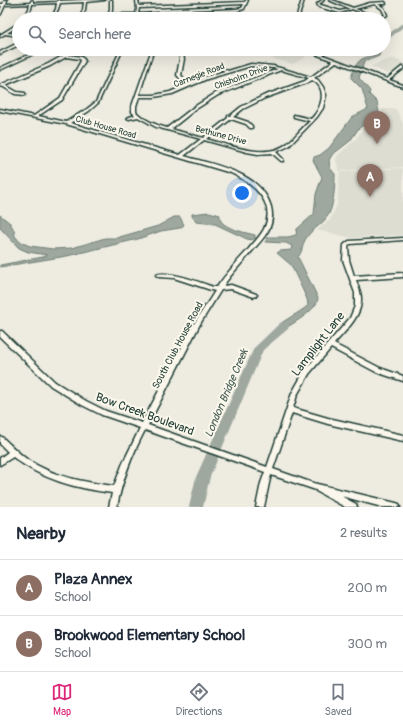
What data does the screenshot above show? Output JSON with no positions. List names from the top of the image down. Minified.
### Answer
{"streets":{"street":["Carnegie Road","Chisholm Drive","Club House Road","Bethune Drive","Lamplight Lane","South Club House Road","Bow Creek Boulevard"]},"crossings":[["Carnegie Road","Chisholm Drive"],["Chisholm Drive","Bethune Drive"],["Club House Road","South Club House Road"],["Lamplight Lane","Bow Creek Boulevard"],["South Club House Road","Bow Creek Boulevard"]],"water":["London Bridge Creek"],"page":{"search":"Search here","pins":["B","A"],"heading":["Nearby","2 results"],"list":[{"mark":"A","name":"Plaza Annex","note":"School","value":"200 m"},{"mark":"B","name":"Brookwood Elementary School","note":"School","value":"300 m"}],"nav":["Map","Directions","Saved"]}}
